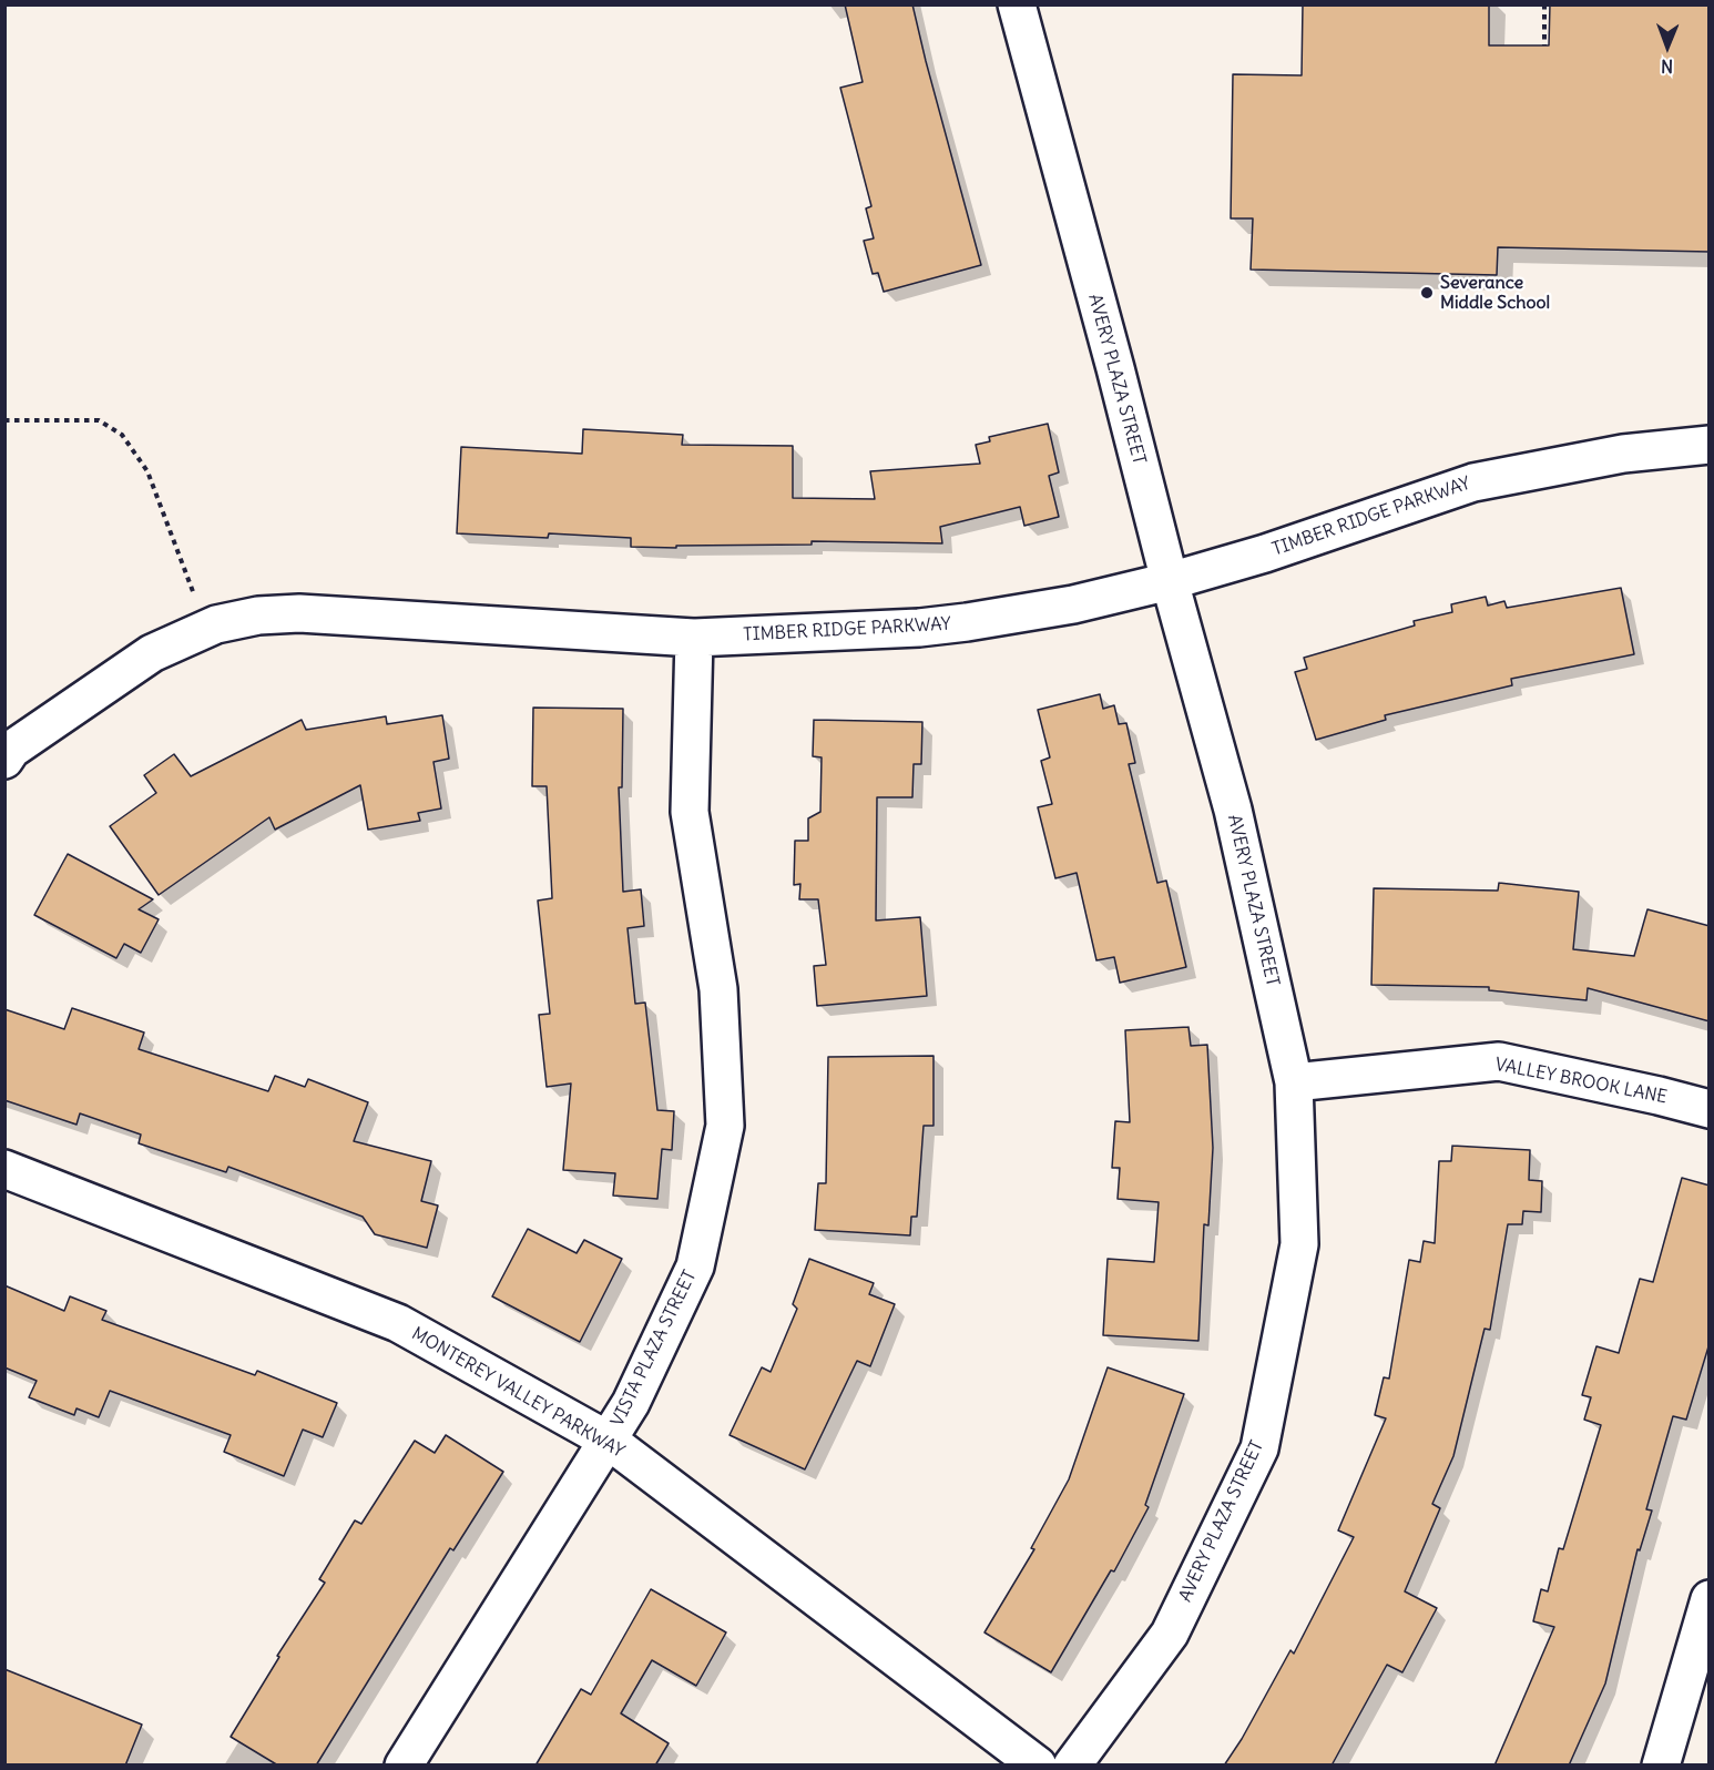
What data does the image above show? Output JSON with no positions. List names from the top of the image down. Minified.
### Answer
{"streets":{"street":["AVERY PLAZA STREET","TIMBER RIDGE PARKWAY","VALLEY BROOK LANE","VISTA PLAZA STREET","MONTEREY VALLEY PARKWAY"]},"crossings":[["AVERY PLAZA STREET","TIMBER RIDGE PARKWAY"],["AVERY PLAZA STREET","VALLEY BROOK LANE"],["TIMBER RIDGE PARKWAY","VISTA PLAZA STREET"],["VISTA PLAZA STREET","MONTEREY VALLEY PARKWAY"]],"places":["Severance Middle School"],"north":"bottom"}
